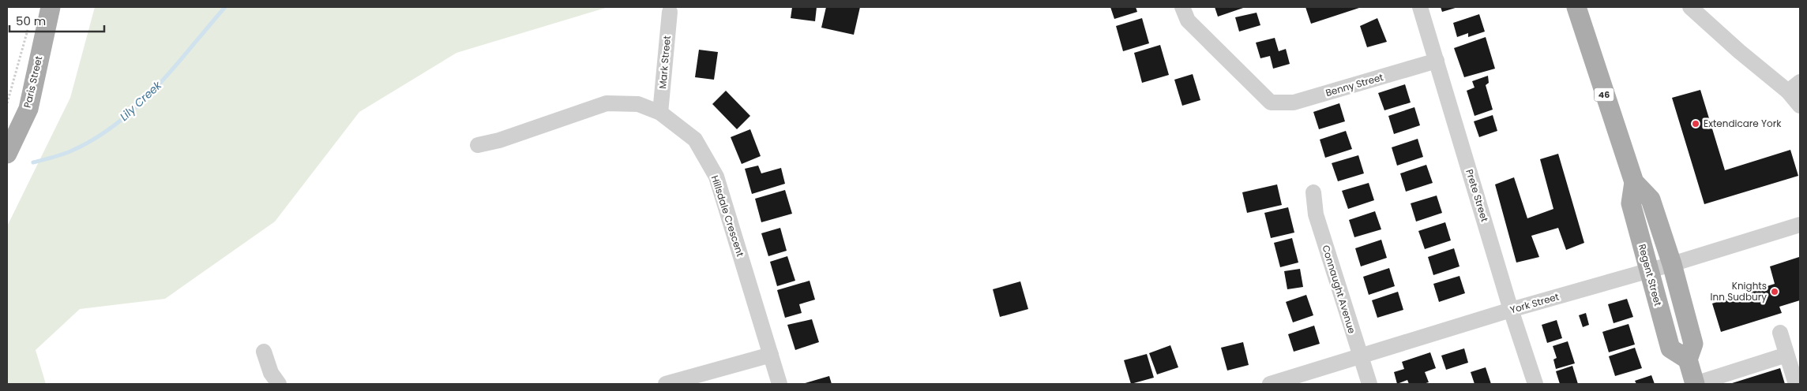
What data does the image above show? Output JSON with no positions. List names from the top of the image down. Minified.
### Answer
{"streets":{"main road":["Paris Street","46","Regent Street"],"street":["Mark Street","Benny Street","Prete Street","Hillsdale Crescent","Connaught Avenue","York Street"]},"crossings":[["Mark Street","Hillsdale Crescent"],["Benny Street","Prete Street"],["Prete Street","York Street"],["Regent Street","York Street"],["Connaught Avenue","York Street"]],"water":["Lily Creek"],"places":["Extendicare York","Knights Inn Sudbury"],"scale_bar":"50 m"}
